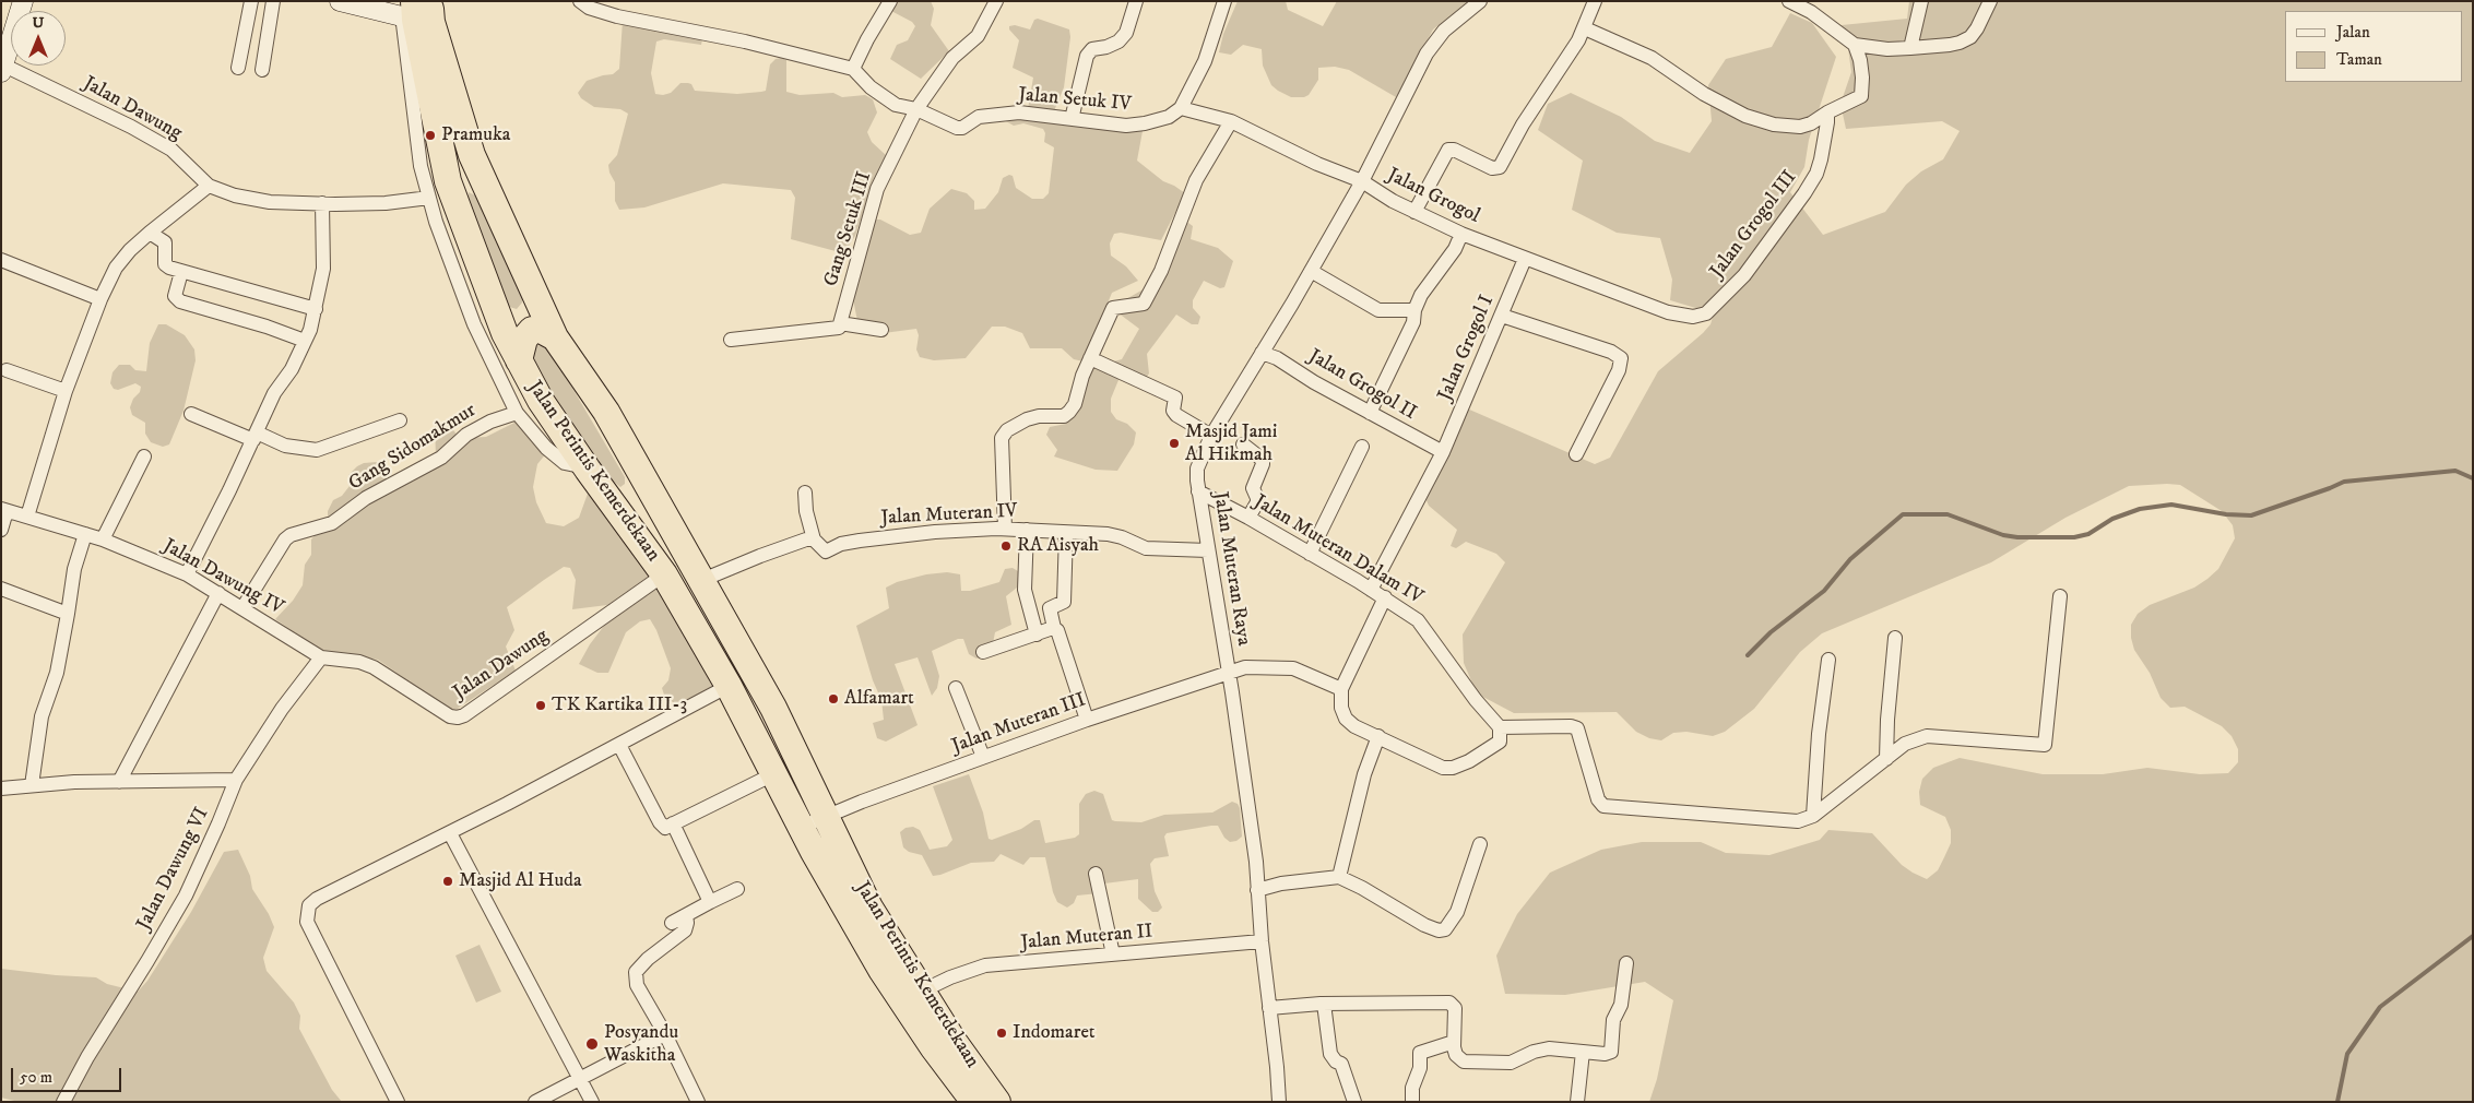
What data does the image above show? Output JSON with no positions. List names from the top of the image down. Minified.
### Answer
{"streets":{"highway":["Jalan Perintis Kemerdekaan"],"street":["Jalan Setuk IV","Jalan Dawung","Jalan Grogol","Jalan Grogol III","Gang Setuk III","Jalan Grogol I","Jalan Grogol II","Gang Sidomakmur","Jalan Muteran IV","Jalan Muteran Dalam IV","Jalan Muteran Raya","Jalan Dawung IV","Jalan Muteran III","Jalan Dawung VI","Jalan Muteran II"]},"crossings":[["Jalan Setuk IV","Gang Setuk III"],["Jalan Dawung","Jalan Perintis Kemerdekaan"],["Jalan Dawung","Jalan Dawung IV"],["Jalan Dawung","Jalan Dawung VI"],["Jalan Grogol","Jalan Grogol III"],["Jalan Grogol","Jalan Grogol I"],["Jalan Grogol","Jalan Muteran Raya"],["Jalan Grogol I","Jalan Grogol II"],["Jalan Grogol I","Jalan Muteran Dalam IV"],["Jalan Grogol II","Jalan Muteran Raya"],["Gang Sidomakmur","Jalan Dawung IV"],["Jalan Perintis Kemerdekaan","Jalan Muteran III"],["Jalan Perintis Kemerdekaan","Jalan Muteran II"],["Jalan Muteran IV","Jalan Muteran Raya"],["Jalan Muteran Dalam IV","Jalan Muteran Raya"],["Jalan Muteran Raya","Jalan Muteran III"],["Jalan Muteran Raya","Jalan Muteran II"],["Jalan Dawung IV","Jalan Dawung VI"]],"places":["Pramuka","Masjid Jami Al Hikmah","RA Aisyah","Alfamart","TK Kartika III-3","Masjid Al Huda","Indomaret","Posyandu Waskitha"],"legend":["Jalan","Taman"],"scale_bar":"50 m","north":"top"}
